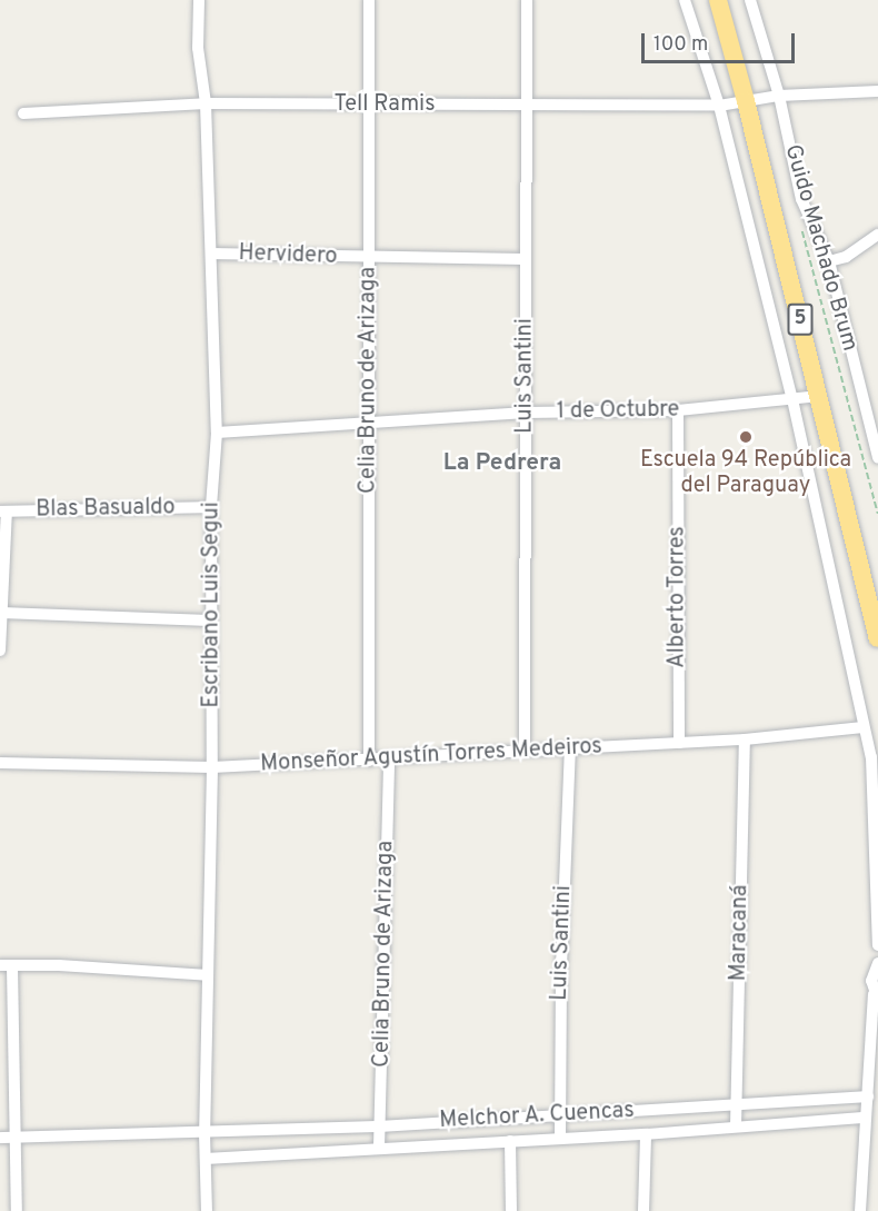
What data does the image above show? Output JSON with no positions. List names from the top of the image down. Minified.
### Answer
{"streets":{"highway":["5"],"street":["Tell Ramis","Guido Machado Brum","Hervidero","Luis Santini","Celia Bruno de Arizaga","1 de Octubre","Blas Basualdo","Alberto Torres","Escribano Luis Segui","Monseñor Agustín Torres Medeiros","Maracaná","Melchor A. Cuencas"]},"crossings":[["Tell Ramis","Guido Machado Brum"],["Tell Ramis","5"],["Tell Ramis","Luis Santini"],["Tell Ramis","Celia Bruno de Arizaga"],["Tell Ramis","Escribano Luis Segui"],["Hervidero","Luis Santini"],["Hervidero","Celia Bruno de Arizaga"],["Hervidero","Escribano Luis Segui"],["5","1 de Octubre"],["Luis Santini","1 de Octubre"],["Luis Santini","Monseñor Agustín Torres Medeiros"],["Luis Santini","Melchor A. Cuencas"],["Celia Bruno de Arizaga","1 de Octubre"],["Celia Bruno de Arizaga","Monseñor Agustín Torres Medeiros"],["Celia Bruno de Arizaga","Melchor A. Cuencas"],["1 de Octubre","Alberto Torres"],["1 de Octubre","Escribano Luis Segui"],["Blas Basualdo","Escribano Luis Segui"],["Alberto Torres","Monseñor Agustín Torres Medeiros"],["Escribano Luis Segui","Monseñor Agustín Torres Medeiros"],["Escribano Luis Segui","Melchor A. Cuencas"],["Monseñor Agustín Torres Medeiros","Maracaná"],["Maracaná","Melchor A. Cuencas"]],"districts":["La Pedrera"],"places":["Escuela 94 República del Paraguay"],"scale_bar":"100 m"}
